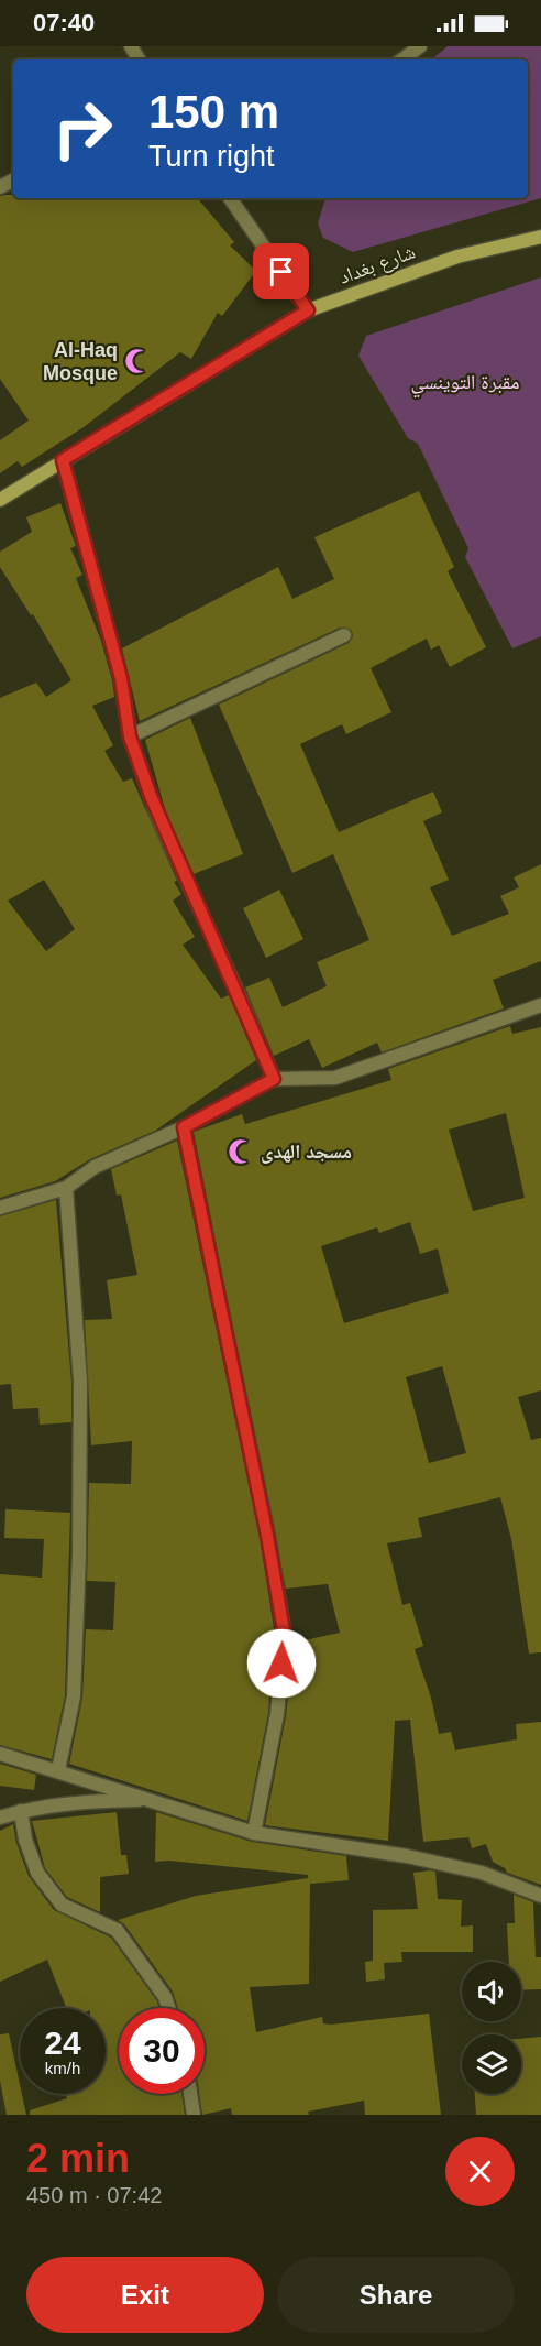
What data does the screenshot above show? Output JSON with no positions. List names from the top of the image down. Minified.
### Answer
{"streets":{"main road":["شارع بغداد"]},"parks":["مقبرة التوينسي"],"places":{"mosque":["Al-Haq Mosque","مسجد الهدى"]},"page":{"status":"07:40","turn":["150 m","Turn right"],"speed":"24 km/h","limit":"30","heading":["2 min","450 m · 07:42"],"buttons":["Exit","Share"]}}
